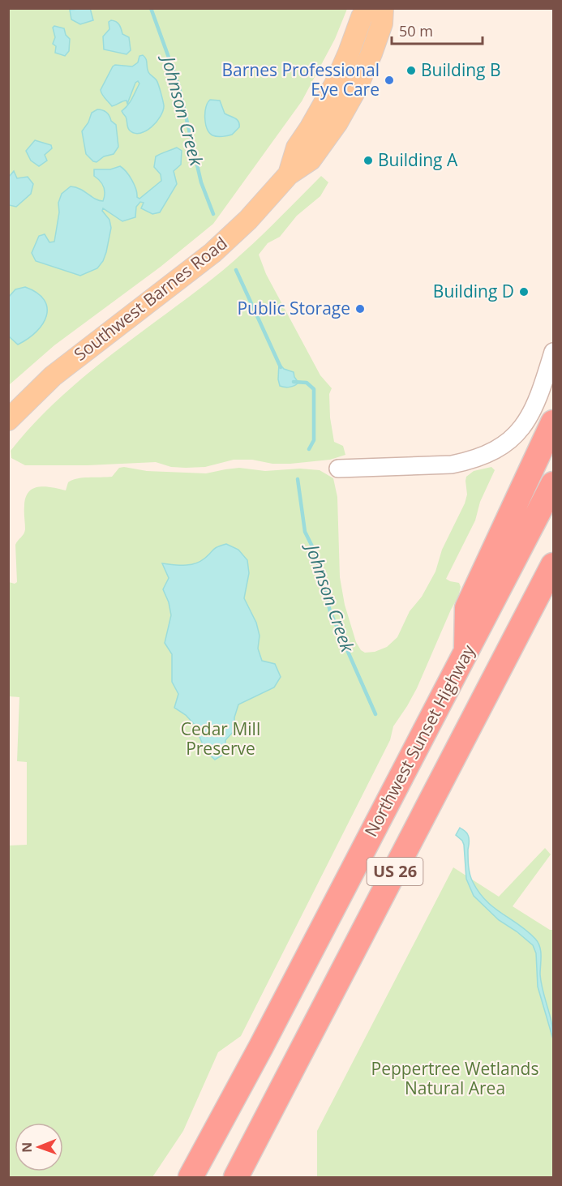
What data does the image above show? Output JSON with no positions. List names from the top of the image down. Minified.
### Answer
{"streets":{"highway":["Northwest Sunset Highway","US 26"],"main road":["Southwest Barnes Road"]},"water":["Johnson Creek"],"parks":["Cedar Mill Preserve","Peppertree Wetlands Natural Area"],"places":["Building B","Barnes Professional Eye Care","Building A","Building D","Public Storage"],"scale_bar":"50 m","north":"left"}
